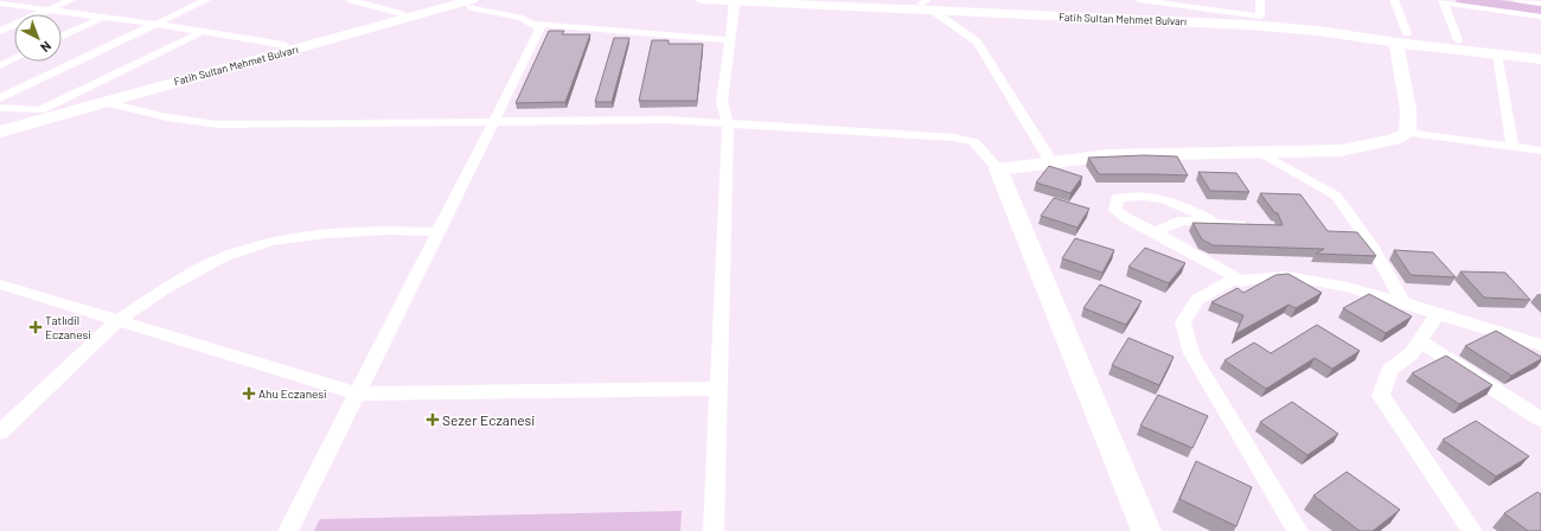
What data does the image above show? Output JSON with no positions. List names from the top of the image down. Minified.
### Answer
{"streets":{"street":["Fatih Sultan Mehmet Bulvarı"]},"places":{"health":["Tatlıdil Eczanesi","Ahu Eczanesi","Sezer Eczanesi"]},"north":"bottom right"}
